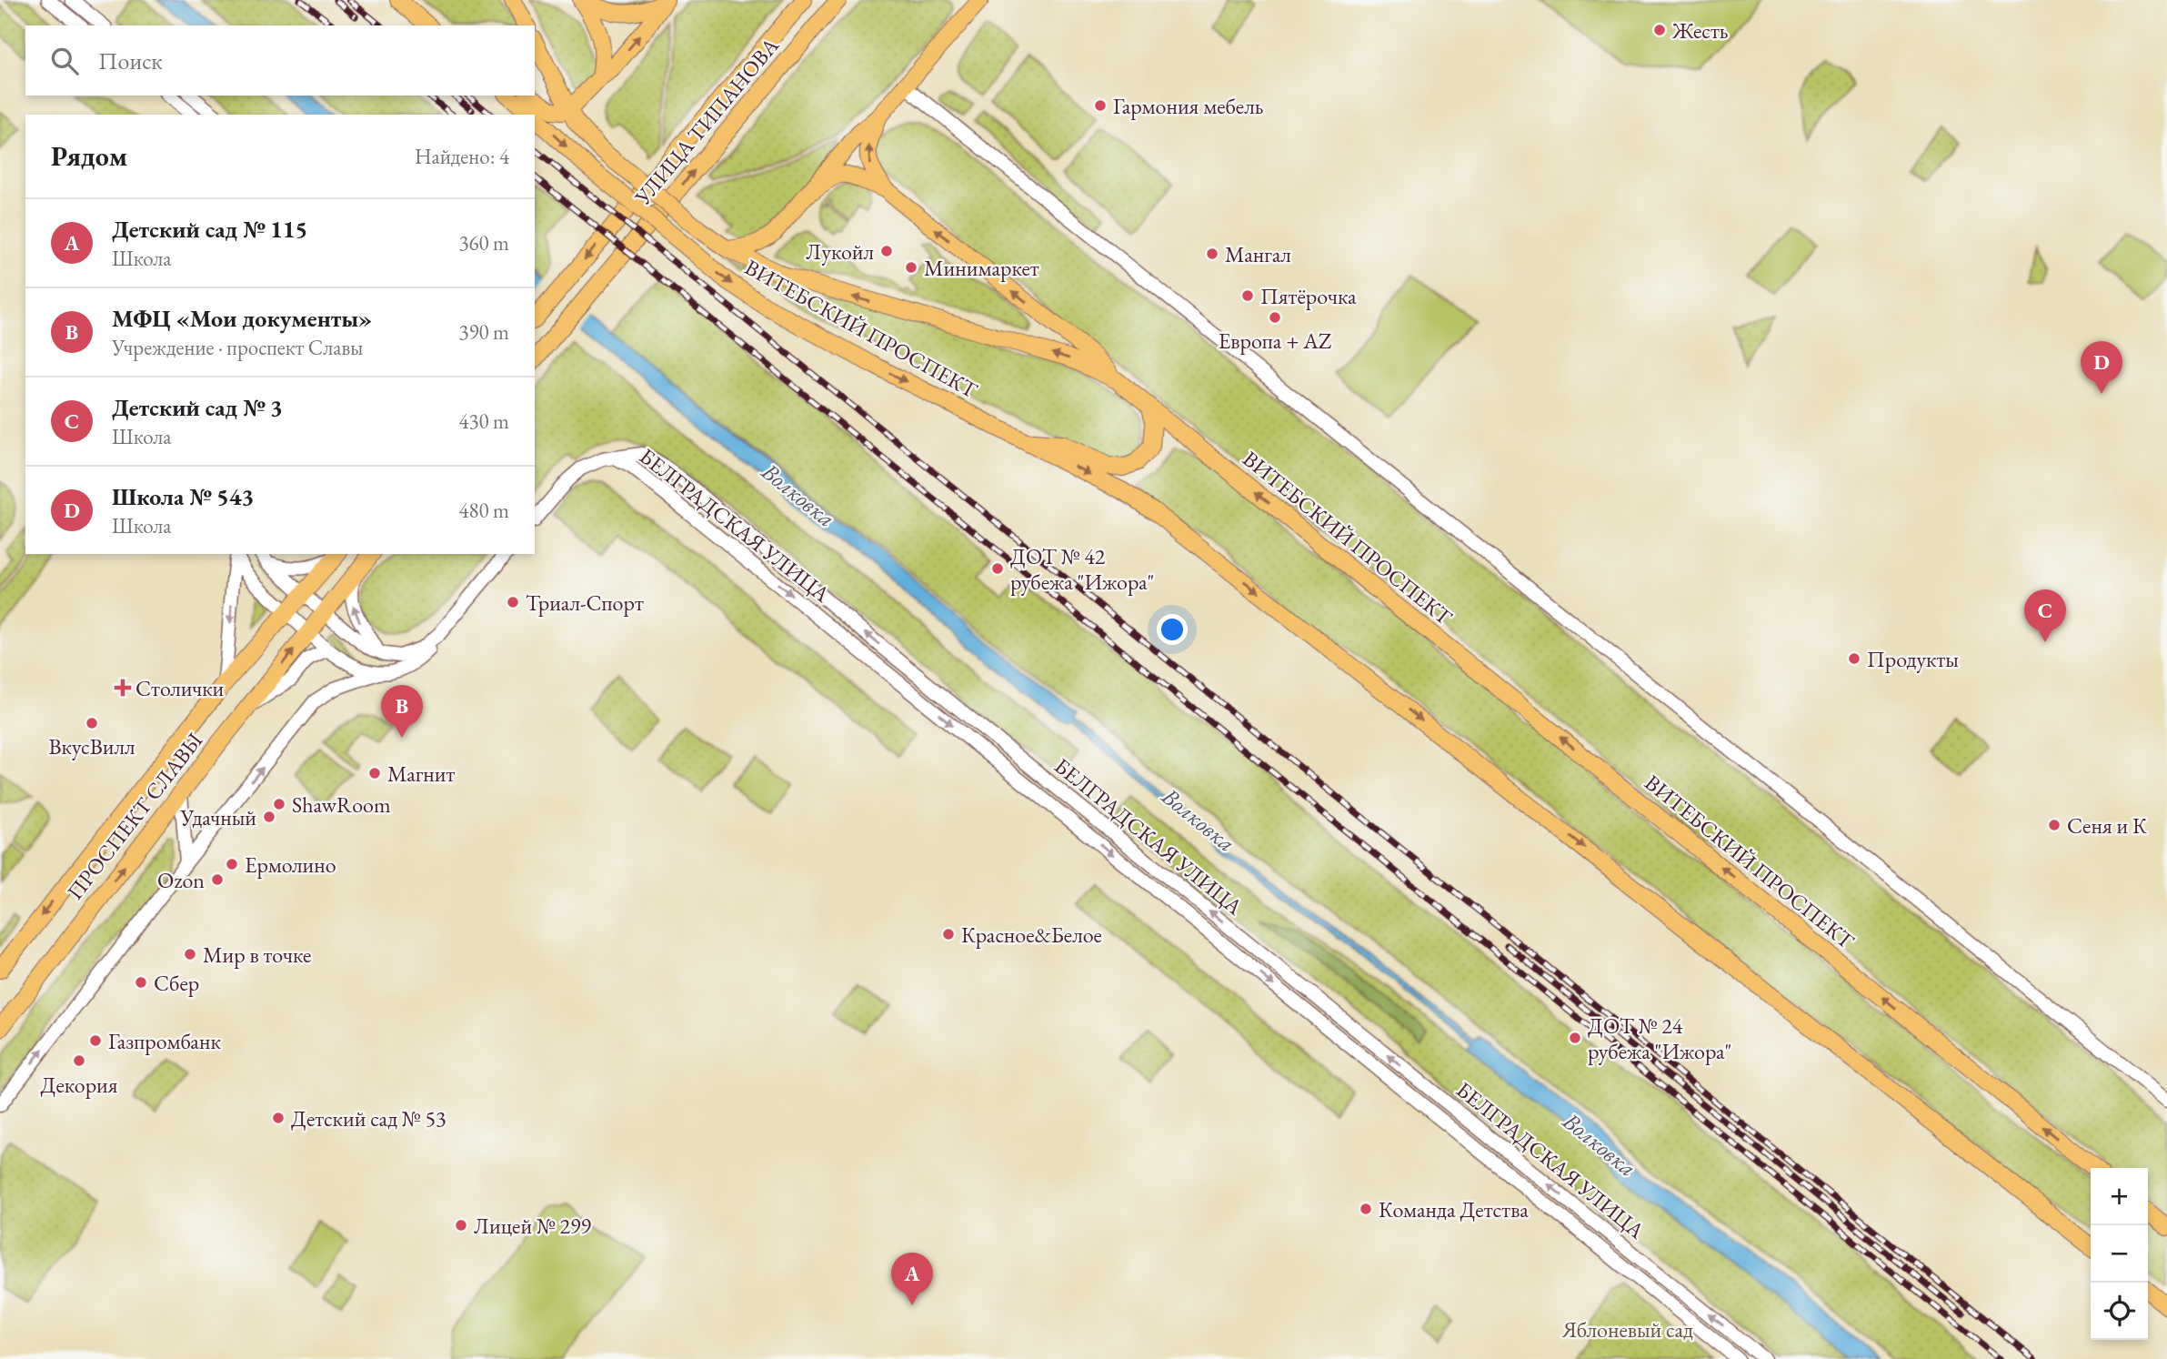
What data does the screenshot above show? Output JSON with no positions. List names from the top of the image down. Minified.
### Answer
{"streets":{"main road":["УЛИЦА ТИПАНОВА","ВИТЕБСКИЙ ПРОСПЕКТ","ПРОСПЕКТ СЛАВЫ"],"street":["БЕЛГРАДСКАЯ УЛИЦА"]},"water":["Волковка"],"parks":["Яблоневый сад"],"places":{"other":["Жесть","Гармония мебель","Лукойл","Мангал","Минимаркет","Пятёрочка","Европа + AZ","ДОТ № 42 рубежа \"Ижора\"","Триал-Спорт","Продукты","ВкусВилл","Магнит","ShawRoom","Удачный","Сеня и К","Ермолино","Ozon","Красное&Белое","Мир в точке","Сбер","ДОТ № 24 рубежа \"Ижора\"","Газпромбанк","Декория","Детский сад № 53","Команда Детства","Лицей № 299"],"health":["Столички"]},"page":{"search":"Поиск","heading":["Рядом","Найдено: 4"],"list":[{"mark":"A","name":"Детский сад № 115","note":"Школа","value":"360 m"},{"mark":"B","name":"МФЦ «Мои документы»","note":"Учреждение · проспект Славы","value":"390 m"},{"mark":"C","name":"Детский сад № 3","note":"Школа","value":"430 m"},{"mark":"D","name":"Школа № 543","note":"Школа","value":"480 m"}],"pins":["D","C","B","A"],"map_buttons":["+","−"]}}
